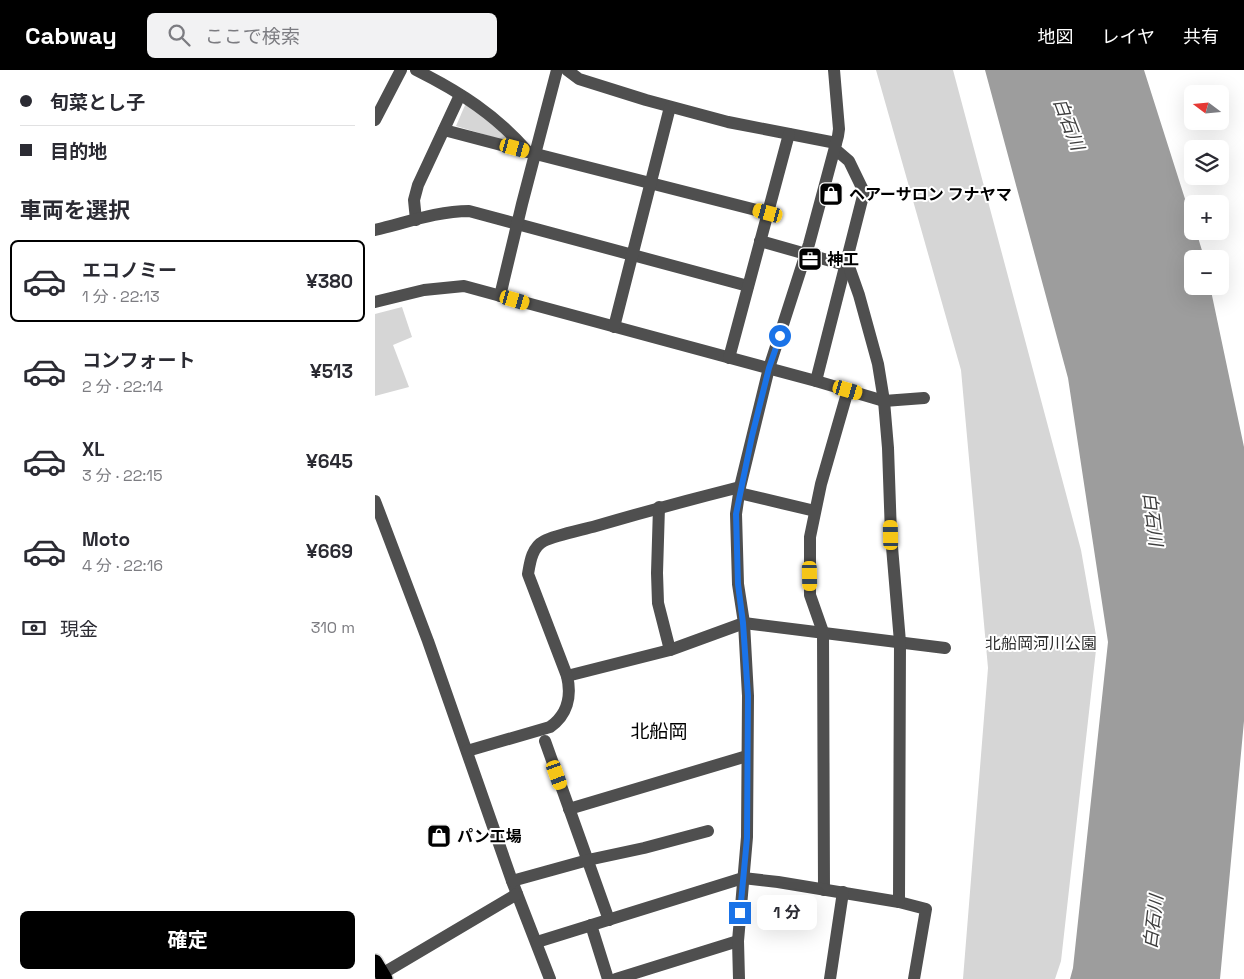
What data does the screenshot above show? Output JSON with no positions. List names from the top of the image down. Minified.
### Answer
{"districts":["北船岡"],"water":["白石川"],"parks":["北船岡河川公園"],"places":{"shop":["ヘアーサロン フナヤマ","パン工場"],"office":["神工"]},"north":"left","page":{"header":"Cabway","search":"ここで検索","nav":["地図","レイヤ","共有"],"banner":["旬菜とし子","目的地"],"map_buttons":["+","−"],"heading":"車両を選択","list":[{"name":"エコノミー","note":"1 分 · 22:13","value":"¥380"},{"name":"コンフォート","note":"2 分 · 22:14","value":"¥513"},{"name":"XL","note":"3 分 · 22:15","value":"¥645"},{"name":"Moto","note":"4 分 · 22:16","value":"¥669"}],"pay":["現金","310 m"],"bubble":"1 分","buttons":"確定"}}
